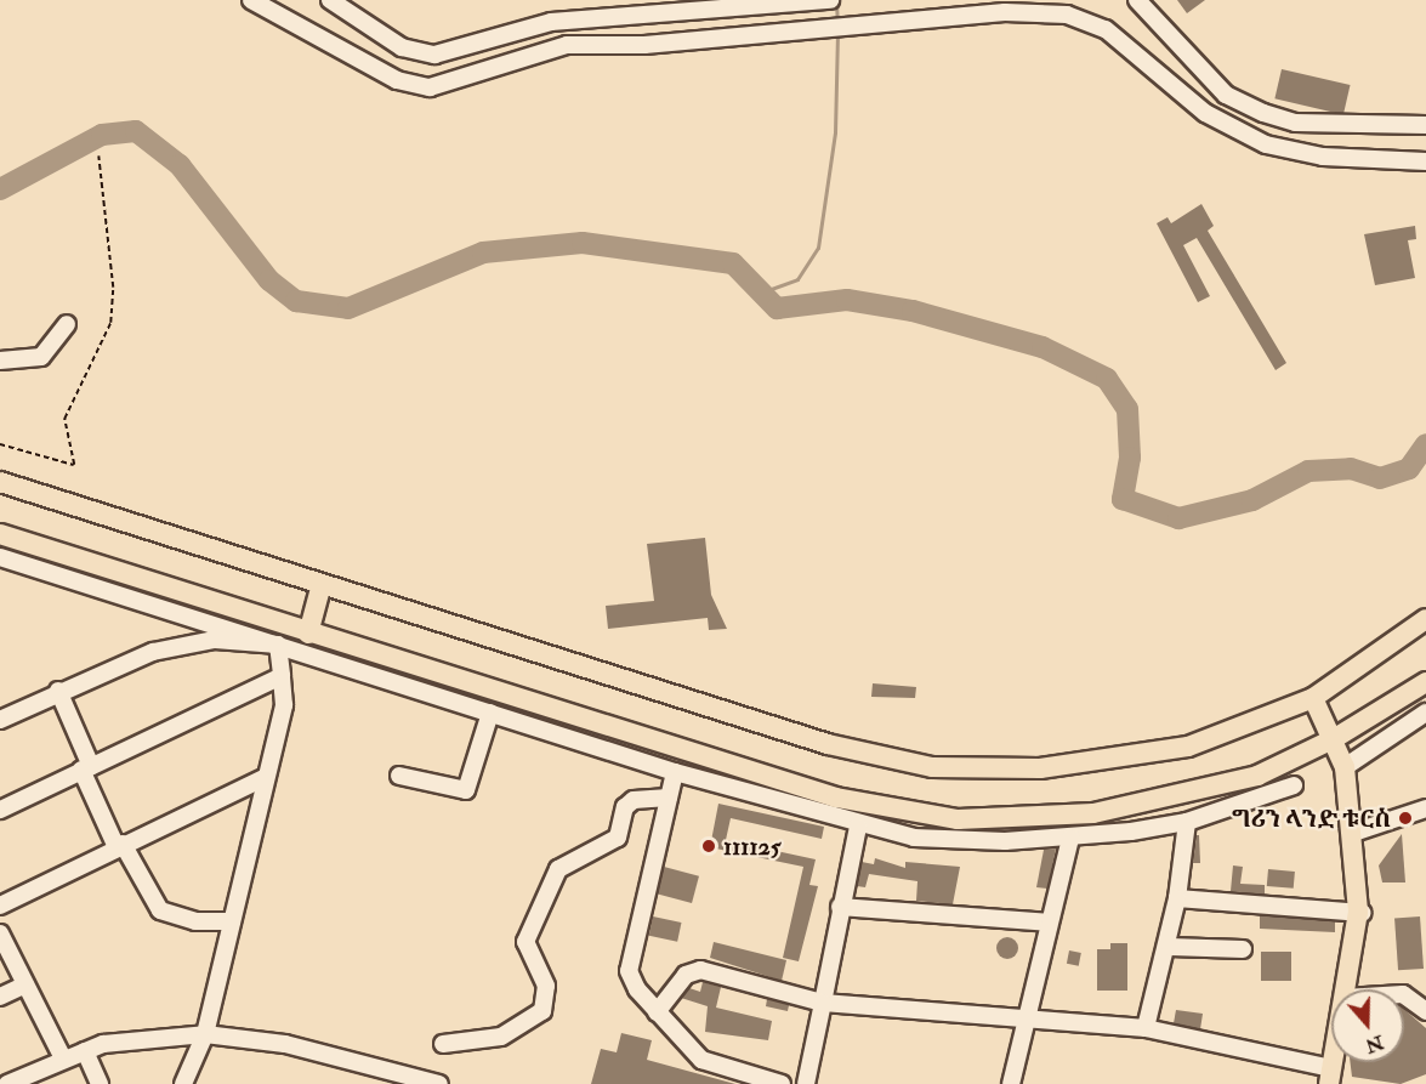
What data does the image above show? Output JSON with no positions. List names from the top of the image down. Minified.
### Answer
{"places":["ግሪን ላንድ ቱርስ","111125"],"north":"bottom"}
